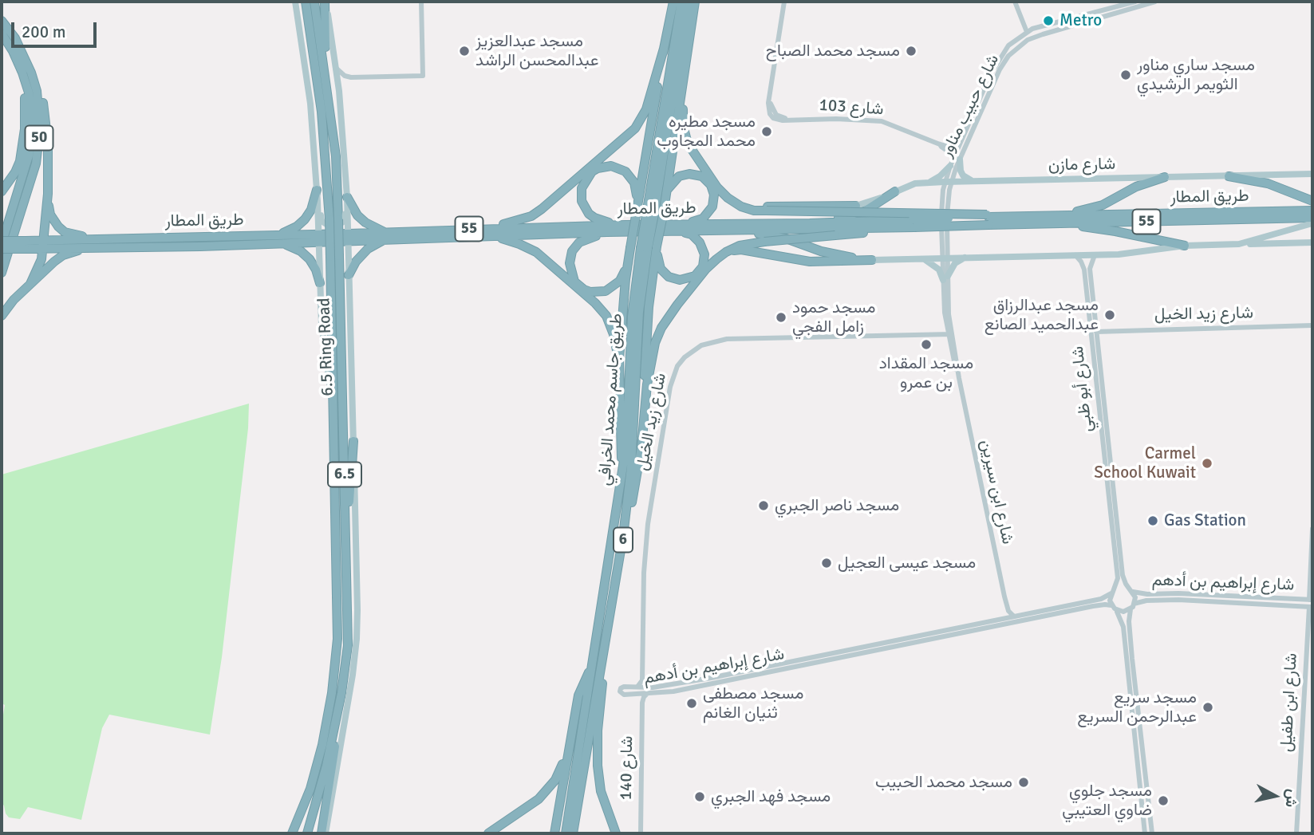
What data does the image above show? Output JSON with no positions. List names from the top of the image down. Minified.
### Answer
{"streets":{"highway":["50","طريق المطار","55","6.5 Ring Road","طريق جاسم محمد الخرافي","6.5","6"],"main road":["شارع مازن"],"street":["شارع حبيب مناور","شارع 103","شارع زيد الخيل","شارع أبو ظبي","شارع ابن سيرين","شارع إبراهيم بن أدهم","شارع ابن طفيل","شارع 140"]},"crossings":[["شارع حبيب مناور","شارع 103"],["شارع حبيب مناور","شارع مازن"],["شارع حبيب مناور","شارع ابن سيرين"],["50","طريق المطار"],["شارع زيد الخيل","شارع أبو ظبي"],["شارع زيد الخيل","شارع ابن سيرين"],["شارع أبو ظبي","شارع إبراهيم بن أدهم"],["شارع إبراهيم بن أدهم","شارع ابن طفيل"],["شارع إبراهيم بن أدهم","شارع 140"]],"places":["Metro","مسجد عبدالعزيز عبدالمحسن الراشد","مسجد محمد الصباح","مسجد ساري مناور الثويمر الرشيدي","مسجد مطيره محمد المجاوب","مسجد عبدالرزاق عبدالحميد الصانع","مسجد حمود زامل الفجي","مسجد المقداد بن عمرو","Carmel School Kuwait","مسجد ناصر الجبري","Gas Station","مسجد عيسى العجيل","مسجد مصطفى ثنيان الغانم","مسجد سريع عبدالرحمن السريع","مسجد محمد الحبيب","مسجد فهد الجبري","مسجد جلوي ضاوي العتيبي"],"scale_bar":"200 m","north":"right"}
